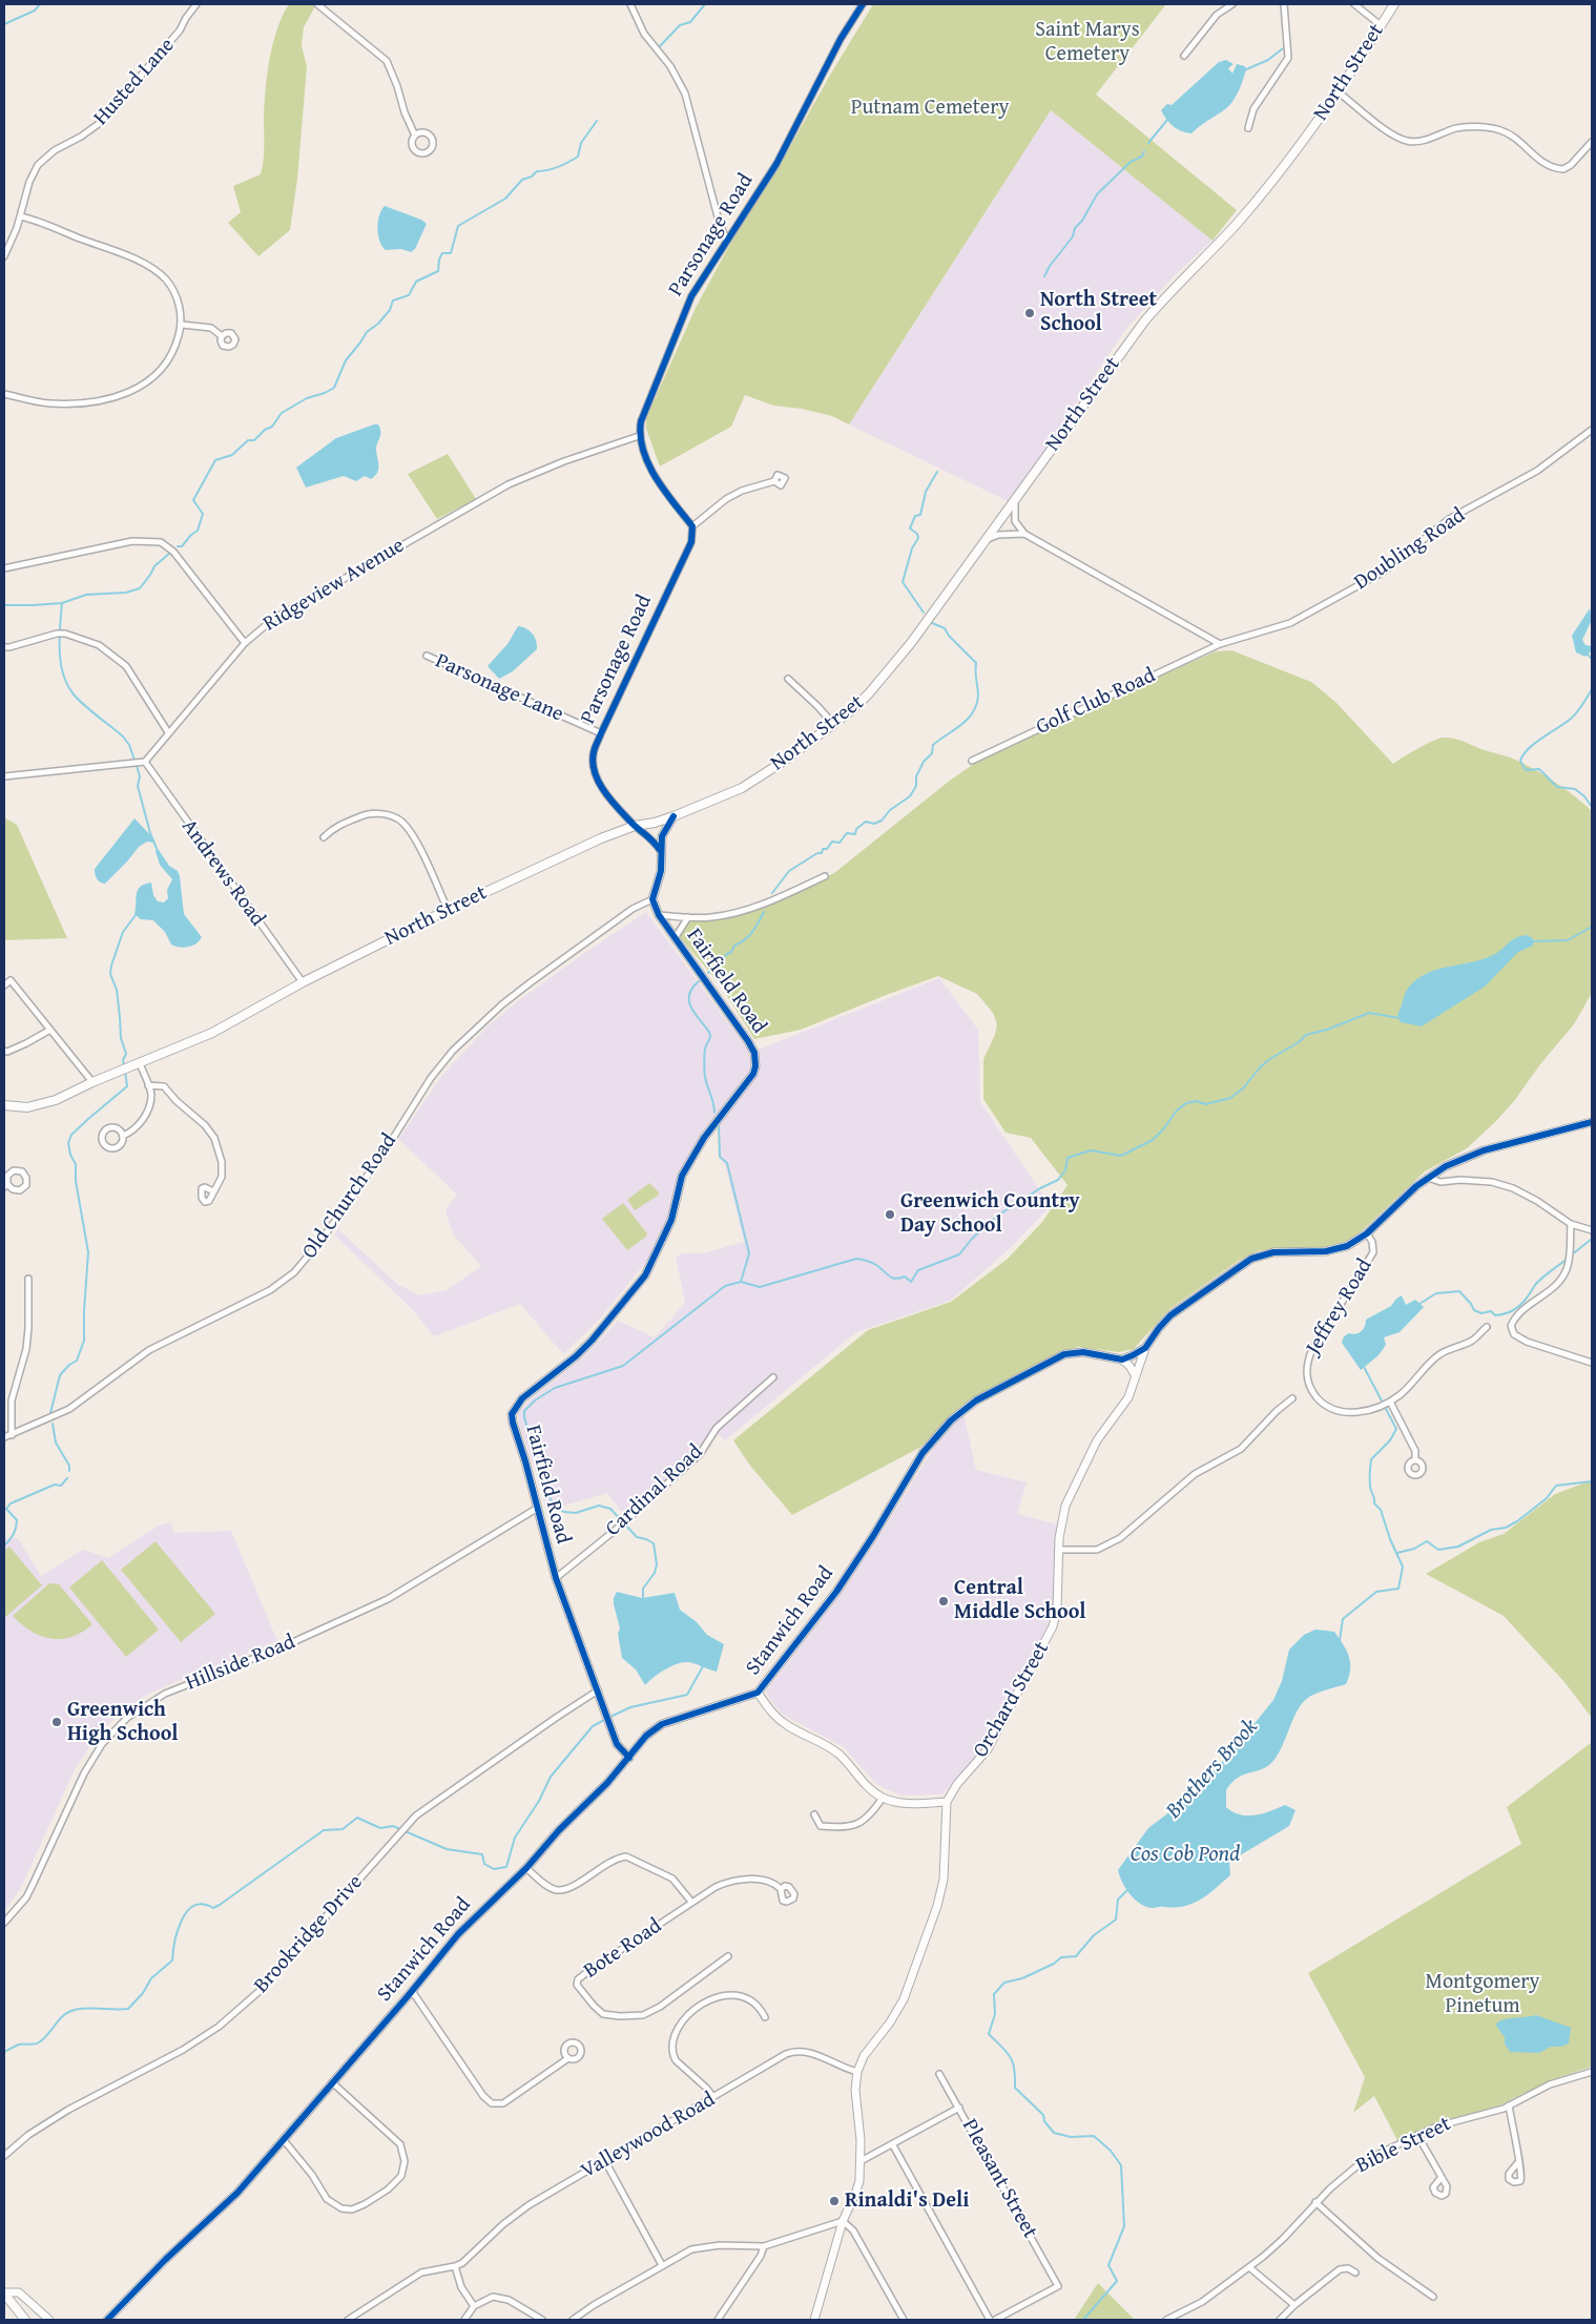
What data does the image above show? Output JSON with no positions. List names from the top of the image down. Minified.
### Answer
{"streets":{"main road":["North Street"],"street":["Husted Lane","Parsonage Road","Doubling Road","Ridgeview Avenue","Parsonage Lane","Golf Club Road","Andrews Road","Fairfield Road","Old Church Road","Jeffrey Road","Cardinal Road","Stanwich Road","Hillside Road","Orchard Street","Brookridge Drive","Bote Road","Valleywood Road","Bible Street","Pleasant Street"]},"crossings":[["North Street","Parsonage Road"],["North Street","Andrews Road"],["Parsonage Road","Ridgeview Avenue"],["Parsonage Road","Parsonage Lane"],["Doubling Road","Golf Club Road"],["Ridgeview Avenue","Andrews Road"],["Fairfield Road","Old Church Road"],["Fairfield Road","Cardinal Road"],["Fairfield Road","Stanwich Road"],["Fairfield Road","Hillside Road"],["Fairfield Road","Brookridge Drive"]],"water":["Brothers Brook","Cos Cob Pond"],"parks":["Saint Marys Cemetery","Putnam Cemetery","Montgomery Pinetum"],"places":["North Street School","Greenwich Country Day School","Central Middle School","Greenwich High School","Rinaldi's Deli"]}
